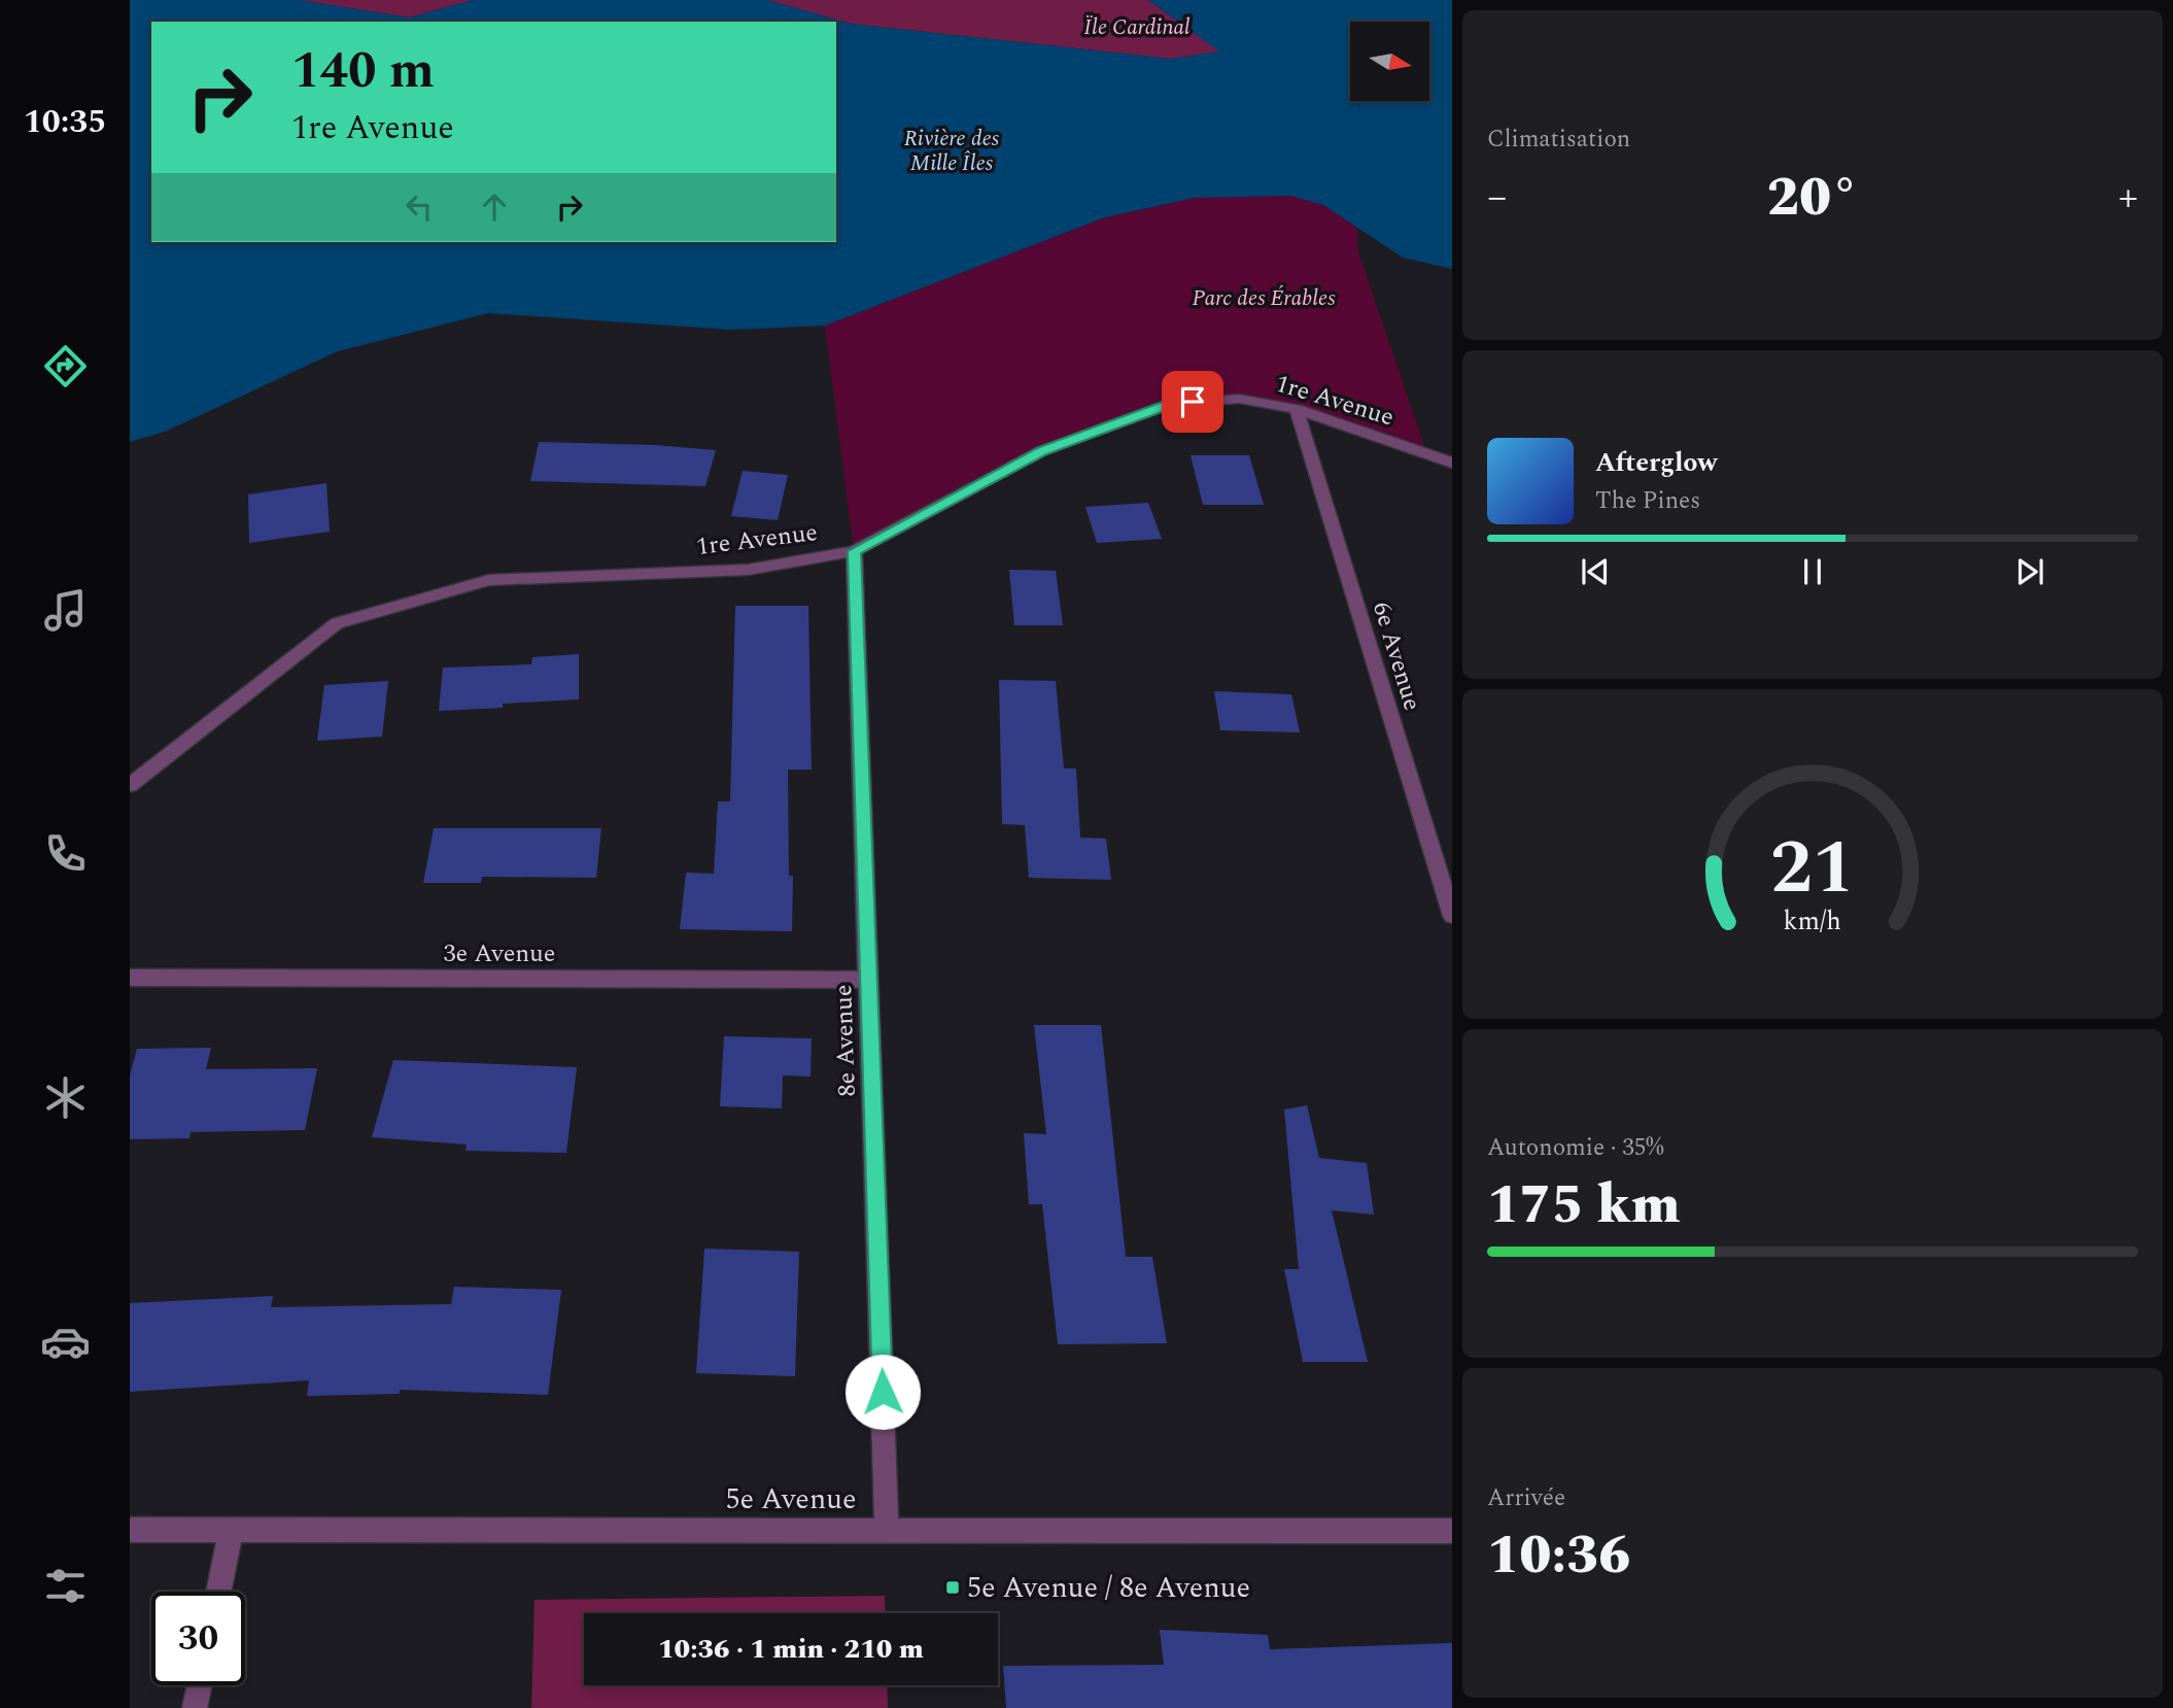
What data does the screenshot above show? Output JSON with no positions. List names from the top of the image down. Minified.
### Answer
{"streets":{"street":["1re Avenue","6e Avenue","3e Avenue","8e Avenue","5e Avenue"]},"crossings":[["1re Avenue","6e Avenue"],["1re Avenue","8e Avenue"],["3e Avenue","8e Avenue"],["8e Avenue","5e Avenue"]],"water":["Rivière des Mille Îles"],"parks":["Ïle Cardinal","Parc des Érables"],"places":{"transit":["5e Avenue / 8e Avenue"]},"north":"right","page":{"tabs":"10:35","tile":["Climatisation",["Autonomie · 35%","175 km"],["Arrivée","10:36"]],"turn":["140 m","1re Avenue"],"heat":["−","20°","+"],"song":["Afterglow","The Pines"],"limit":"30","trip":"10:36 · 1 min · 210 m","gauge":["21","km/h"]}}
